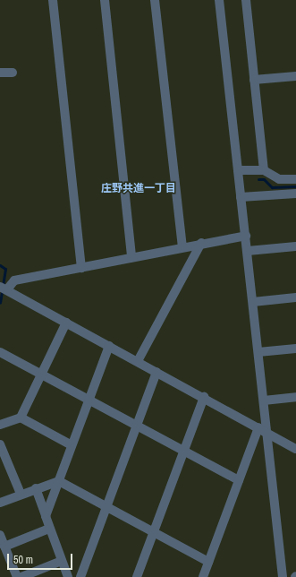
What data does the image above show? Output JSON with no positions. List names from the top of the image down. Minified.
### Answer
{"districts":["庄野共進一丁目"],"scale_bar":"50 m"}
